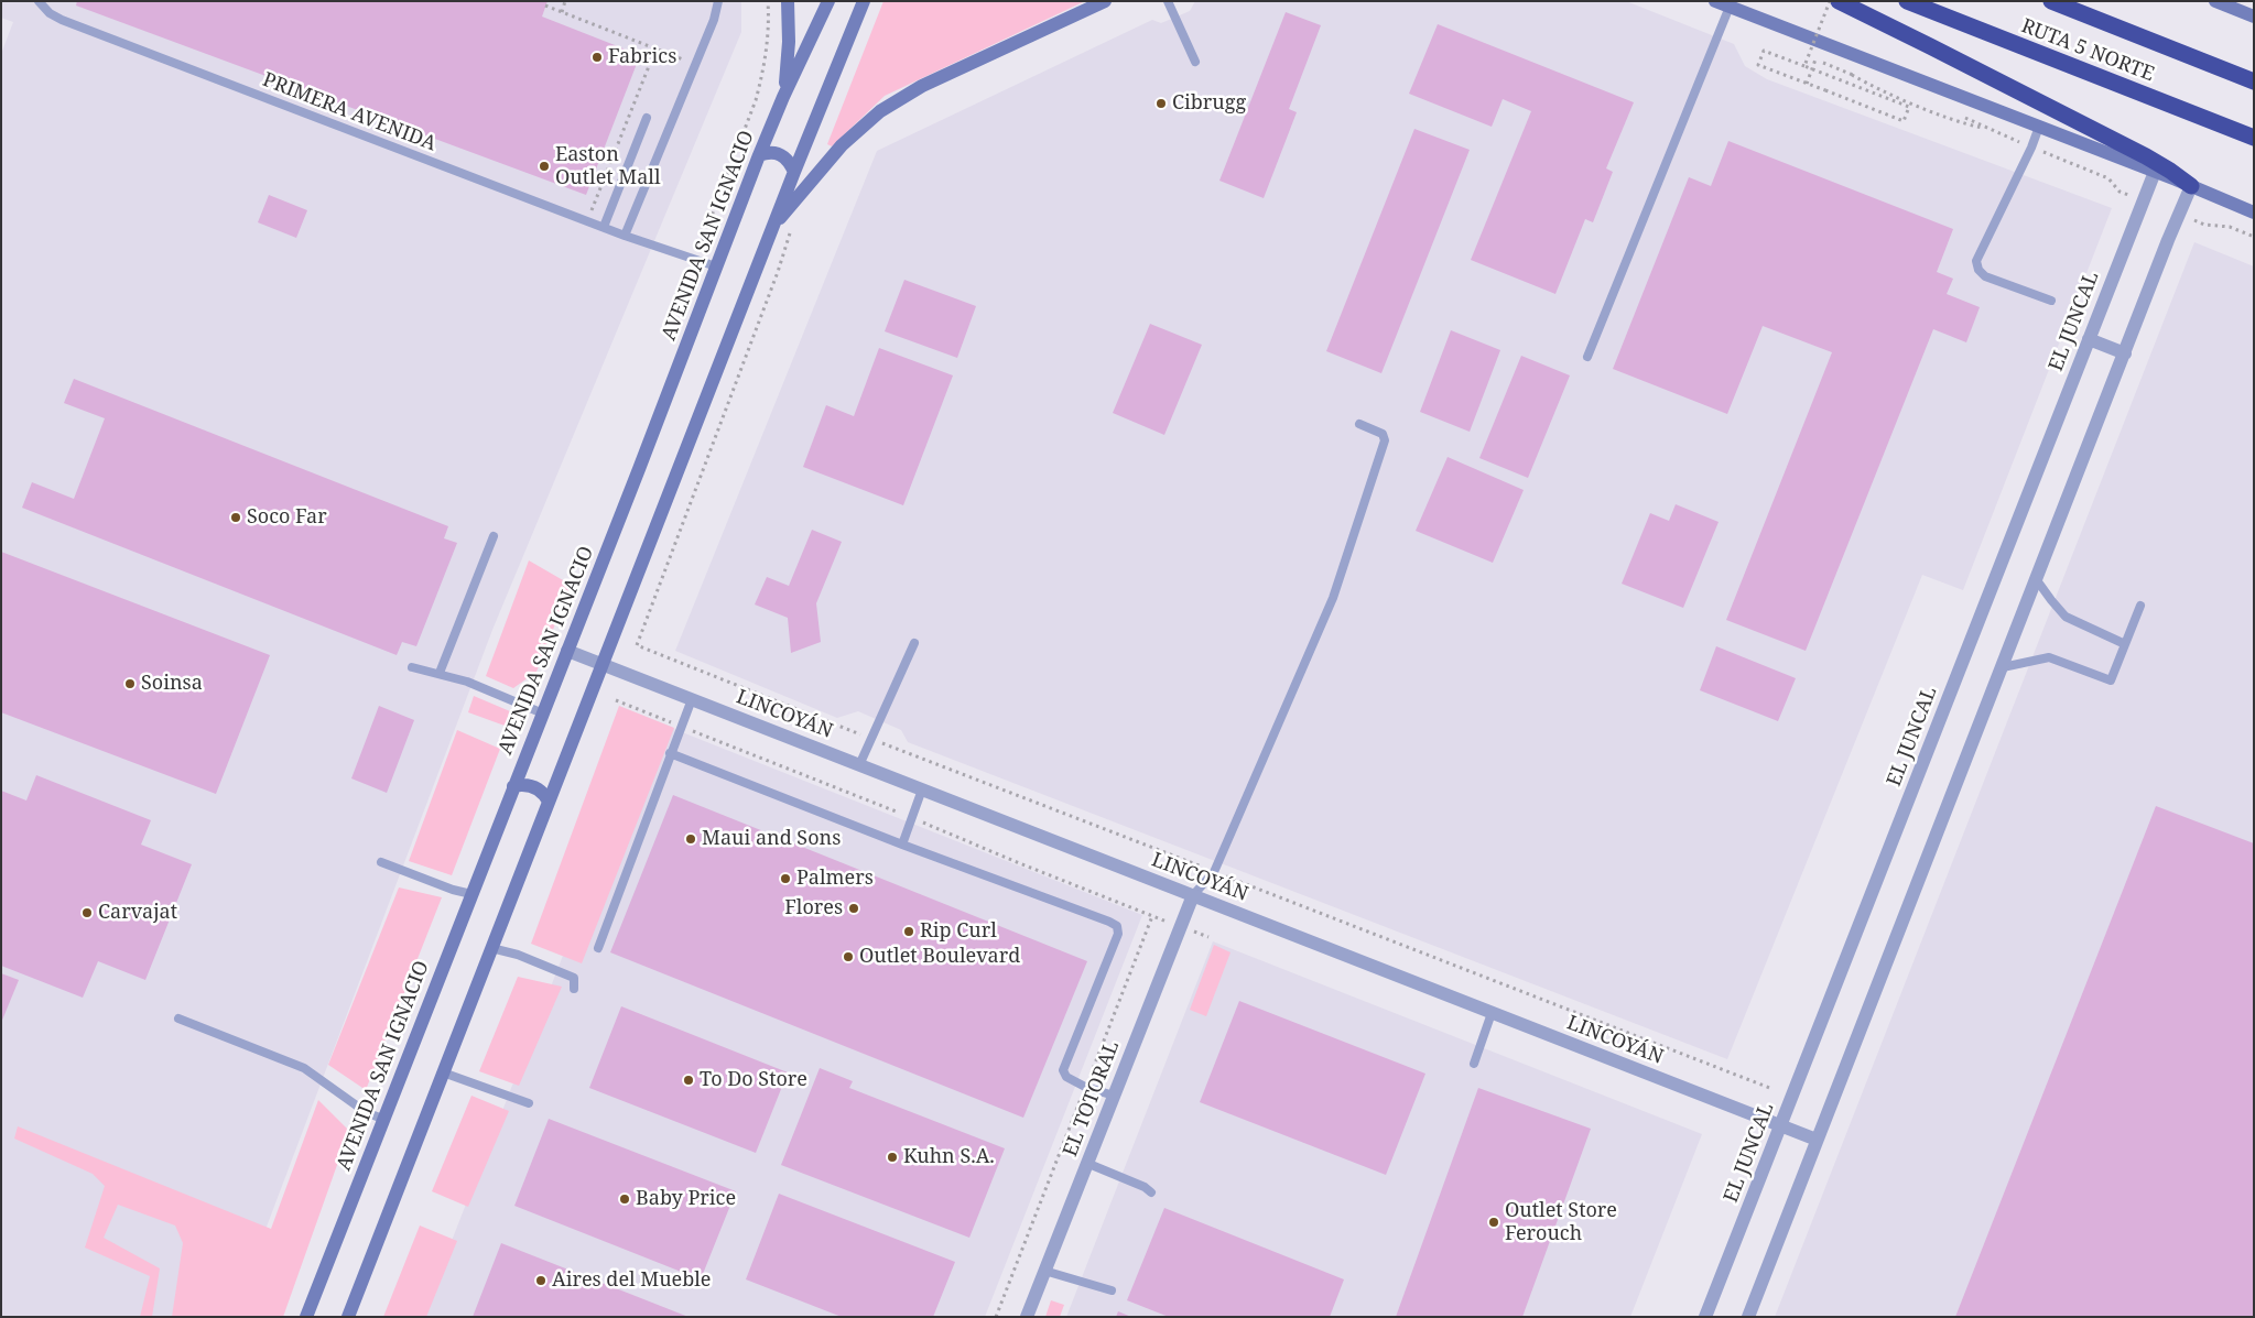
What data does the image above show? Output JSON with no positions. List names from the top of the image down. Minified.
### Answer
{"streets":{"highway":["RUTA 5 NORTE"],"main road":["AVENIDA SAN IGNACIO"],"street":["EL JUNCAL","LINCOYÁN","EL TOTORAL"],"lane":["PRIMERA AVENIDA"]},"crossings":[["PRIMERA AVENIDA","AVENIDA SAN IGNACIO"],["AVENIDA SAN IGNACIO","LINCOYÁN"],["EL JUNCAL","LINCOYÁN"],["LINCOYÁN","EL TOTORAL"]],"places":["Fabrics","Cibrugg","Easton Outlet Mall","Soco Far","Soinsa","Maui and Sons","Palmers","Flores","Carvajat","Rip Curl","Outlet Boulevard","To Do Store","Kuhn S.A.","Baby Price","Outlet Store Ferouch","Aires del Mueble"]}
